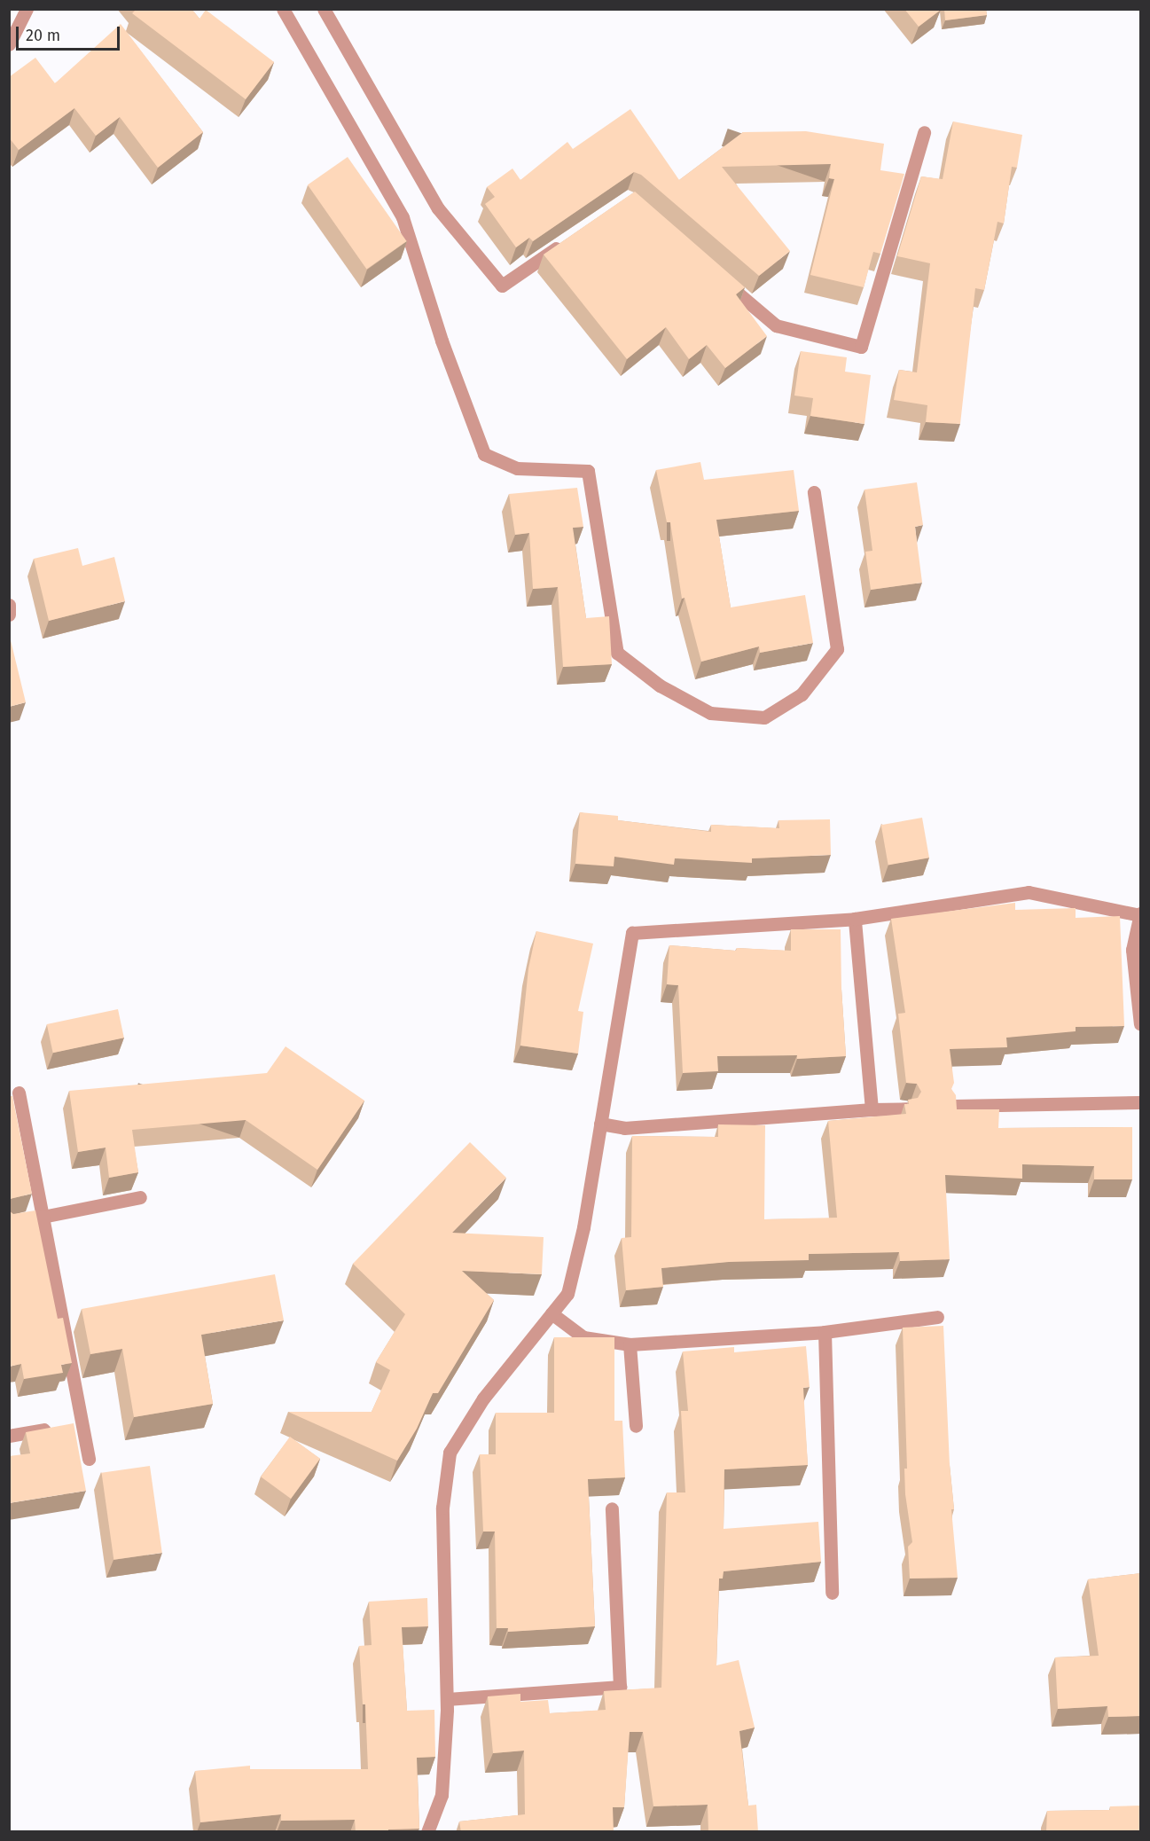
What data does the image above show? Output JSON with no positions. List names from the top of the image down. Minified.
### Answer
{"scale_bar":"20 m"}
